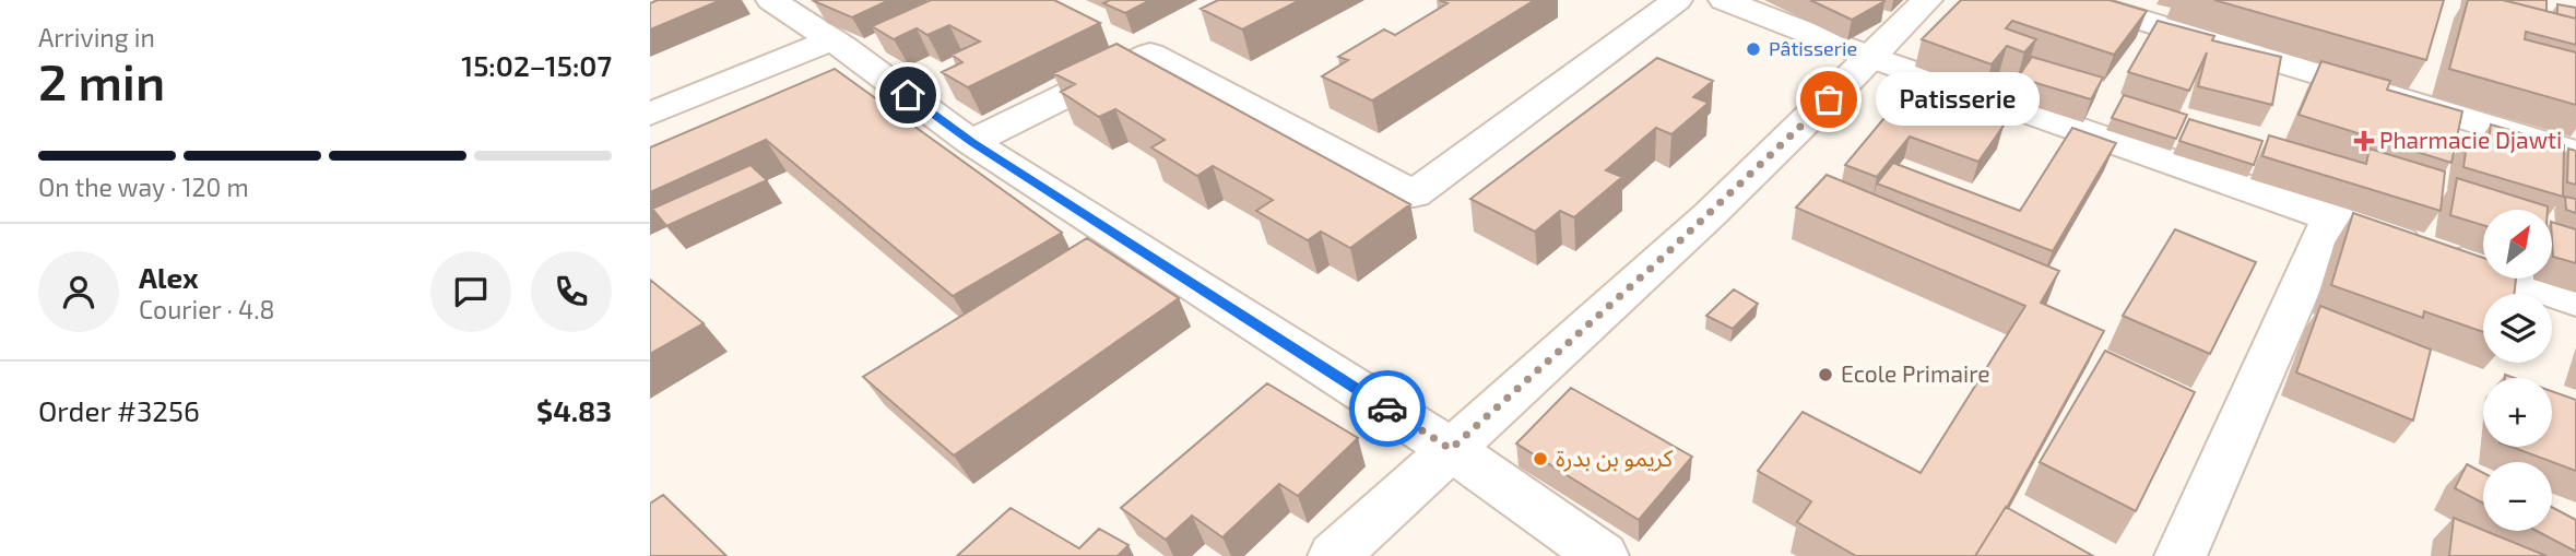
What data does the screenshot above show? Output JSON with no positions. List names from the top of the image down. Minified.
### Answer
{"places":{"other":["Pâtisserie","Patisserie","Ecole Primaire","كريمو بن بدرة"],"health":["Pharmacie Djawti"]},"north":"top right","page":{"heading":["2 min","Arriving in","15:02–15:07"],"panel":["Alex","Courier · 4.8","Order #3256","$4.83"],"bubble":"Patisserie","bar":"On the way · 120 m","map_buttons":["+","−"]}}
